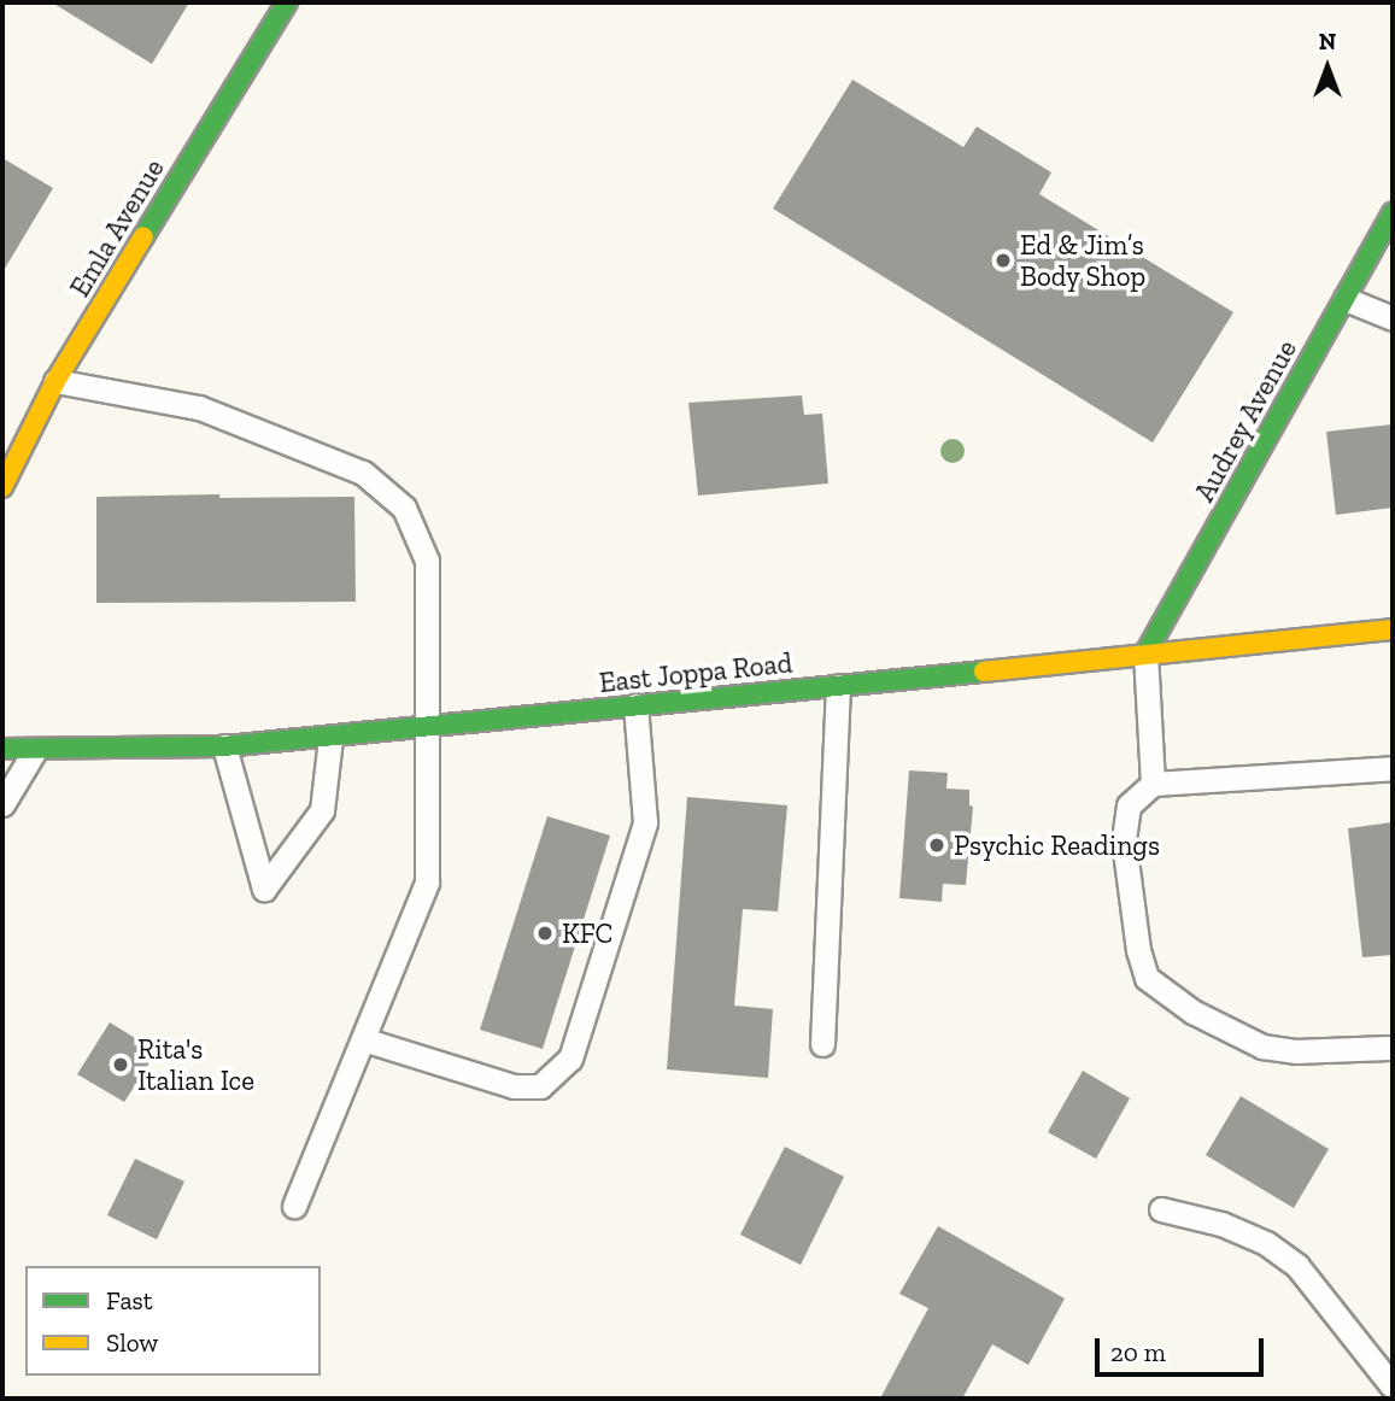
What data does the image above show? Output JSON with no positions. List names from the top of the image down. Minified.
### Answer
{"streets":{"main road":["Emla Avenue","Audrey Avenue","East Joppa Road"]},"crossings":[["Audrey Avenue","East Joppa Road"]],"places":["Ed & Jim’s Body Shop","Psychic Readings","KFC","Rita's Italian Ice"],"legend":["Fast","Slow"],"scale_bar":"20 m","north":"top"}
